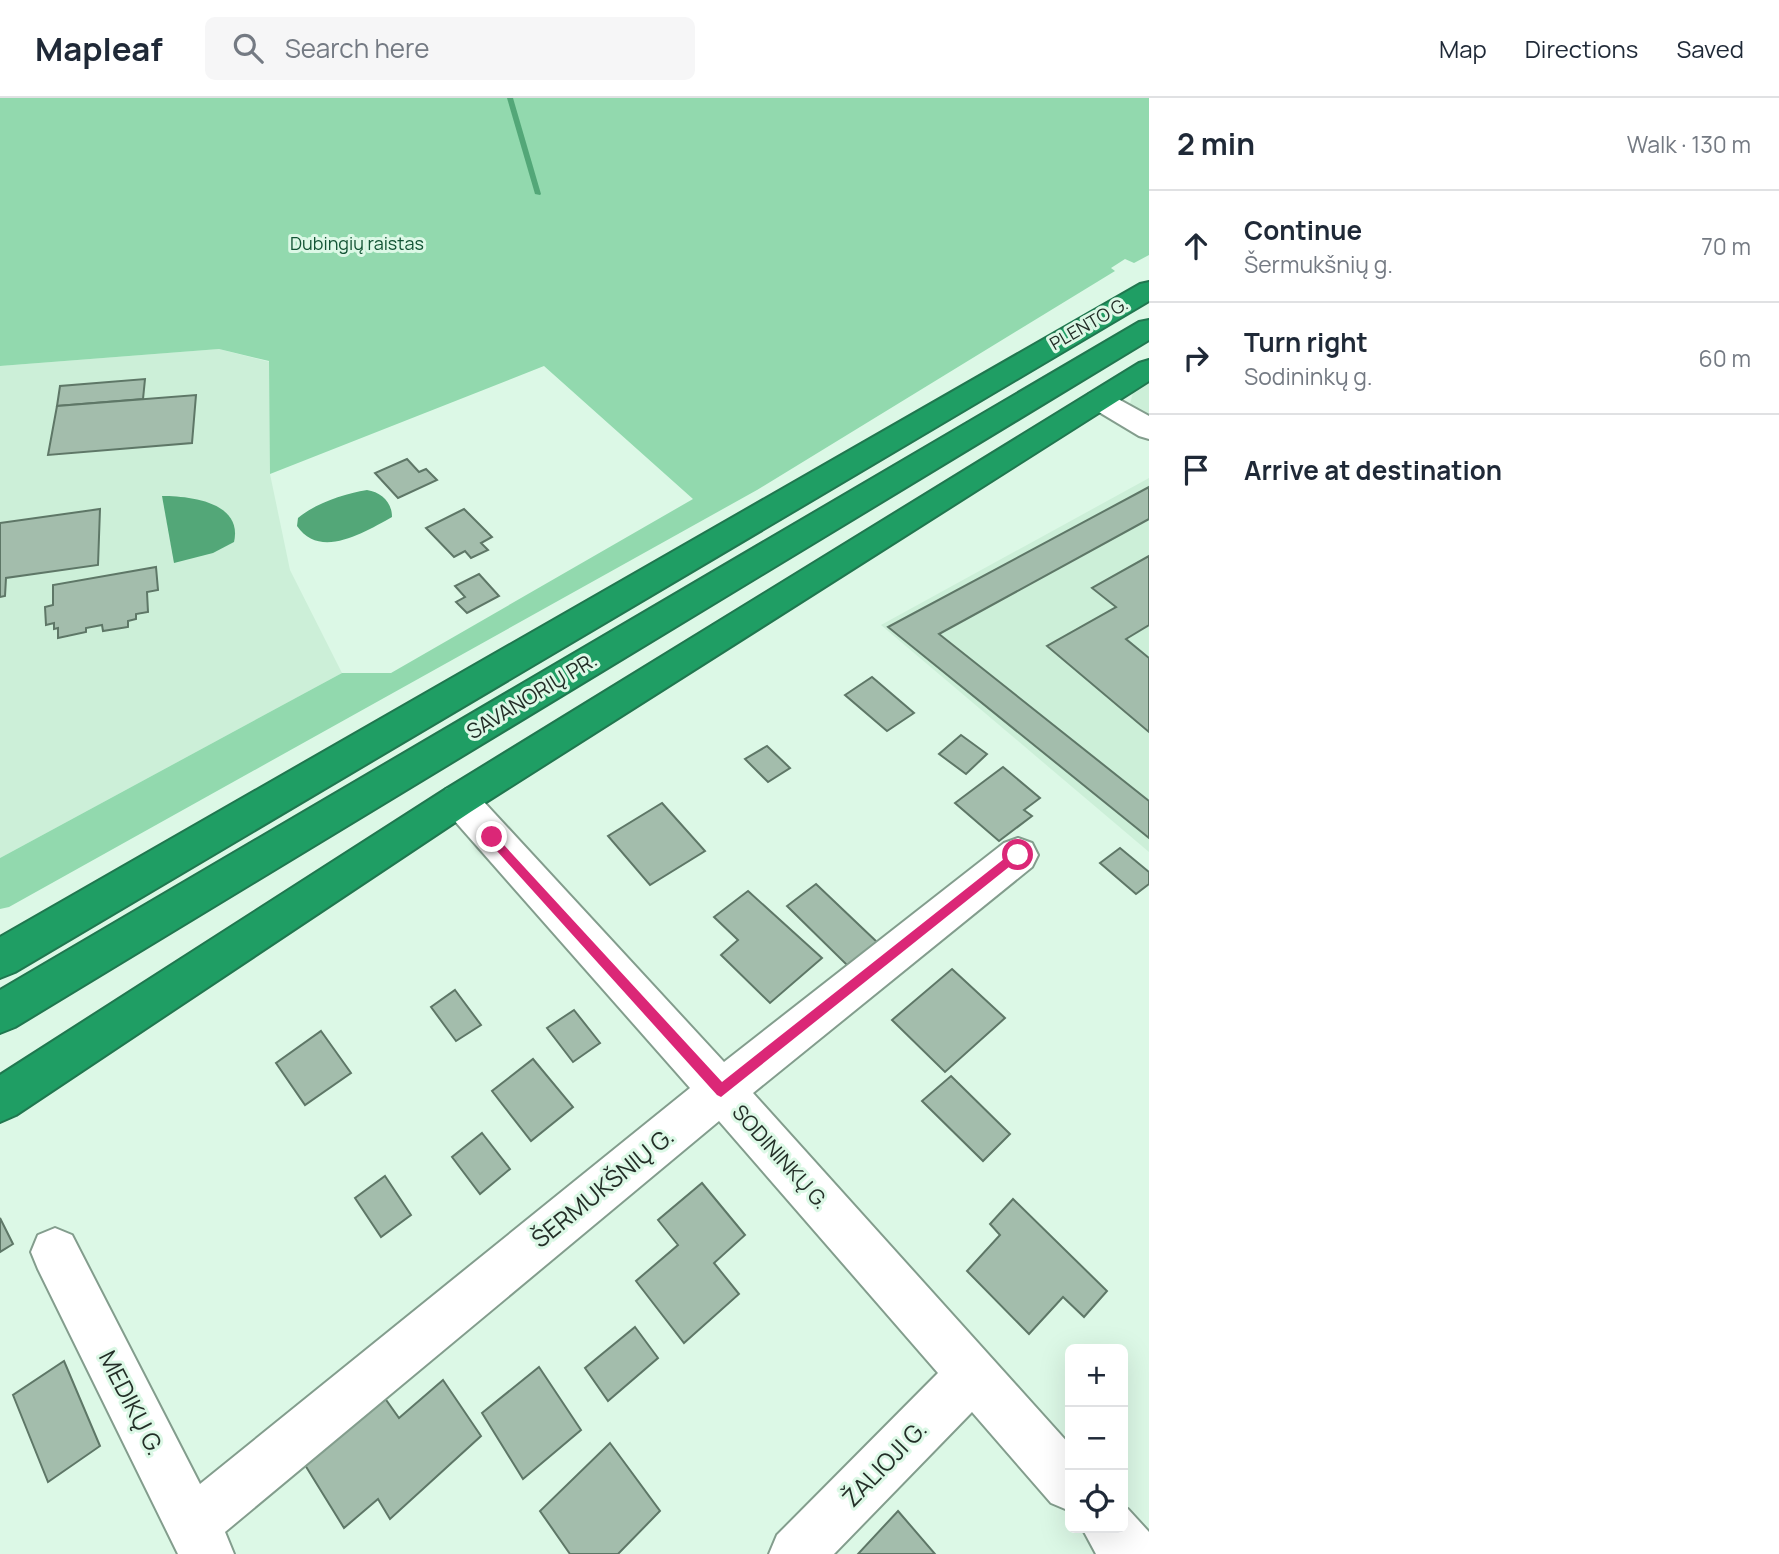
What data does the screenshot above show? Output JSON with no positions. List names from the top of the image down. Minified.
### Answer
{"streets":{"highway":["PLENTO G.","SAVANORIŲ PR."],"street":["SODININKŲ G.","ŠERMUKŠNIŲ G.","MEDIKŲ G.","ŽALIOJI G."]},"crossings":[["PLENTO G.","SAVANORIŲ PR."],["SODININKŲ G.","ŠERMUKŠNIŲ G."],["SODININKŲ G.","ŽALIOJI G."],["ŠERMUKŠNIŲ G.","MEDIKŲ G."]],"parks":["Dubingių raistas"],"page":{"header":"Mapleaf","search":"Search here","nav":["Map","Directions","Saved"],"heading":["2 min","Walk · 130 m"],"list":[["Continue","Šermukšnių g.","70 m"],["Turn right","Sodininkų g.","60 m"],"Arrive at destination"],"map_buttons":["+","−"]}}
